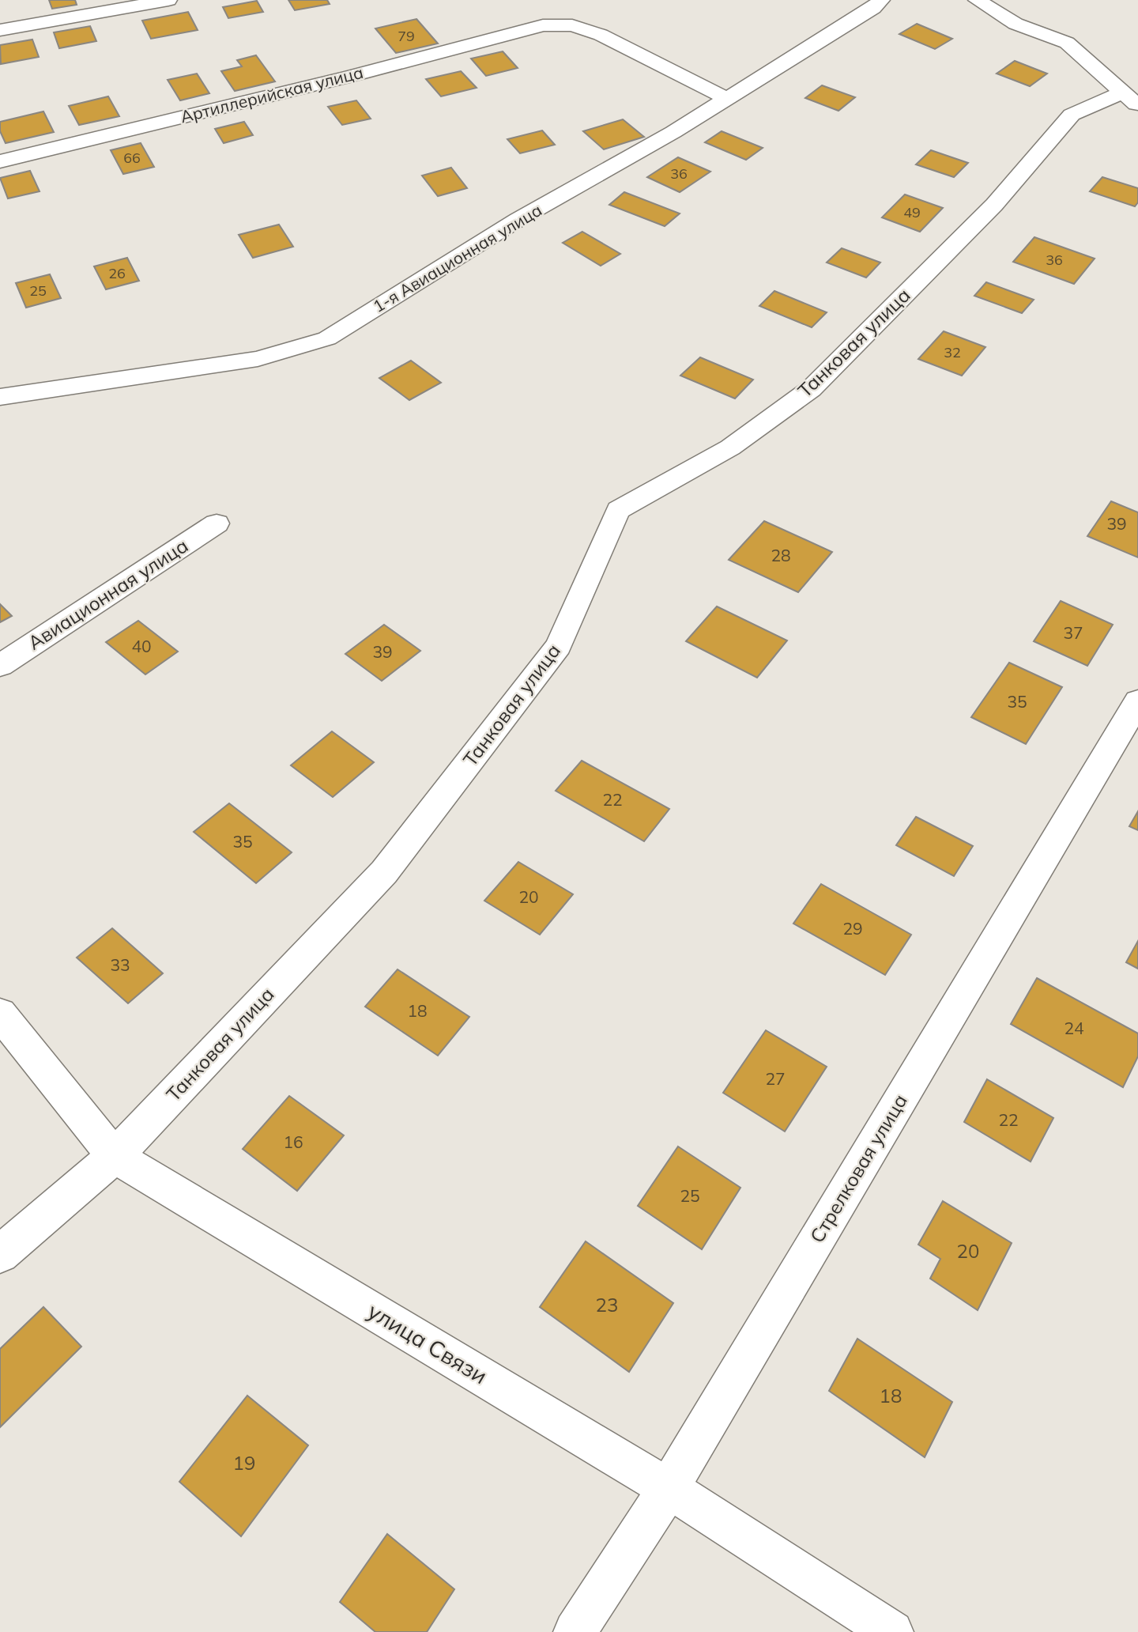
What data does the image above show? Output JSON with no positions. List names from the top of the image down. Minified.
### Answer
{"streets":{"street":["Артиллерийская улица","1-я Авиационная улица","Танковая улица","Авиационная улица","Стрелковая улица","улица Связи"]},"crossings":[["Артиллерийская улица","1-я Авиационная улица"],["Танковая улица","улица Связи"],["Стрелковая улица","улица Связи"]],"house_numbers":["79","66","36","49","36","26","25","32","39","28","37","40","39","35","22","35","20","29","33","18","24","27","22","16","25","20","23","18","19"]}
